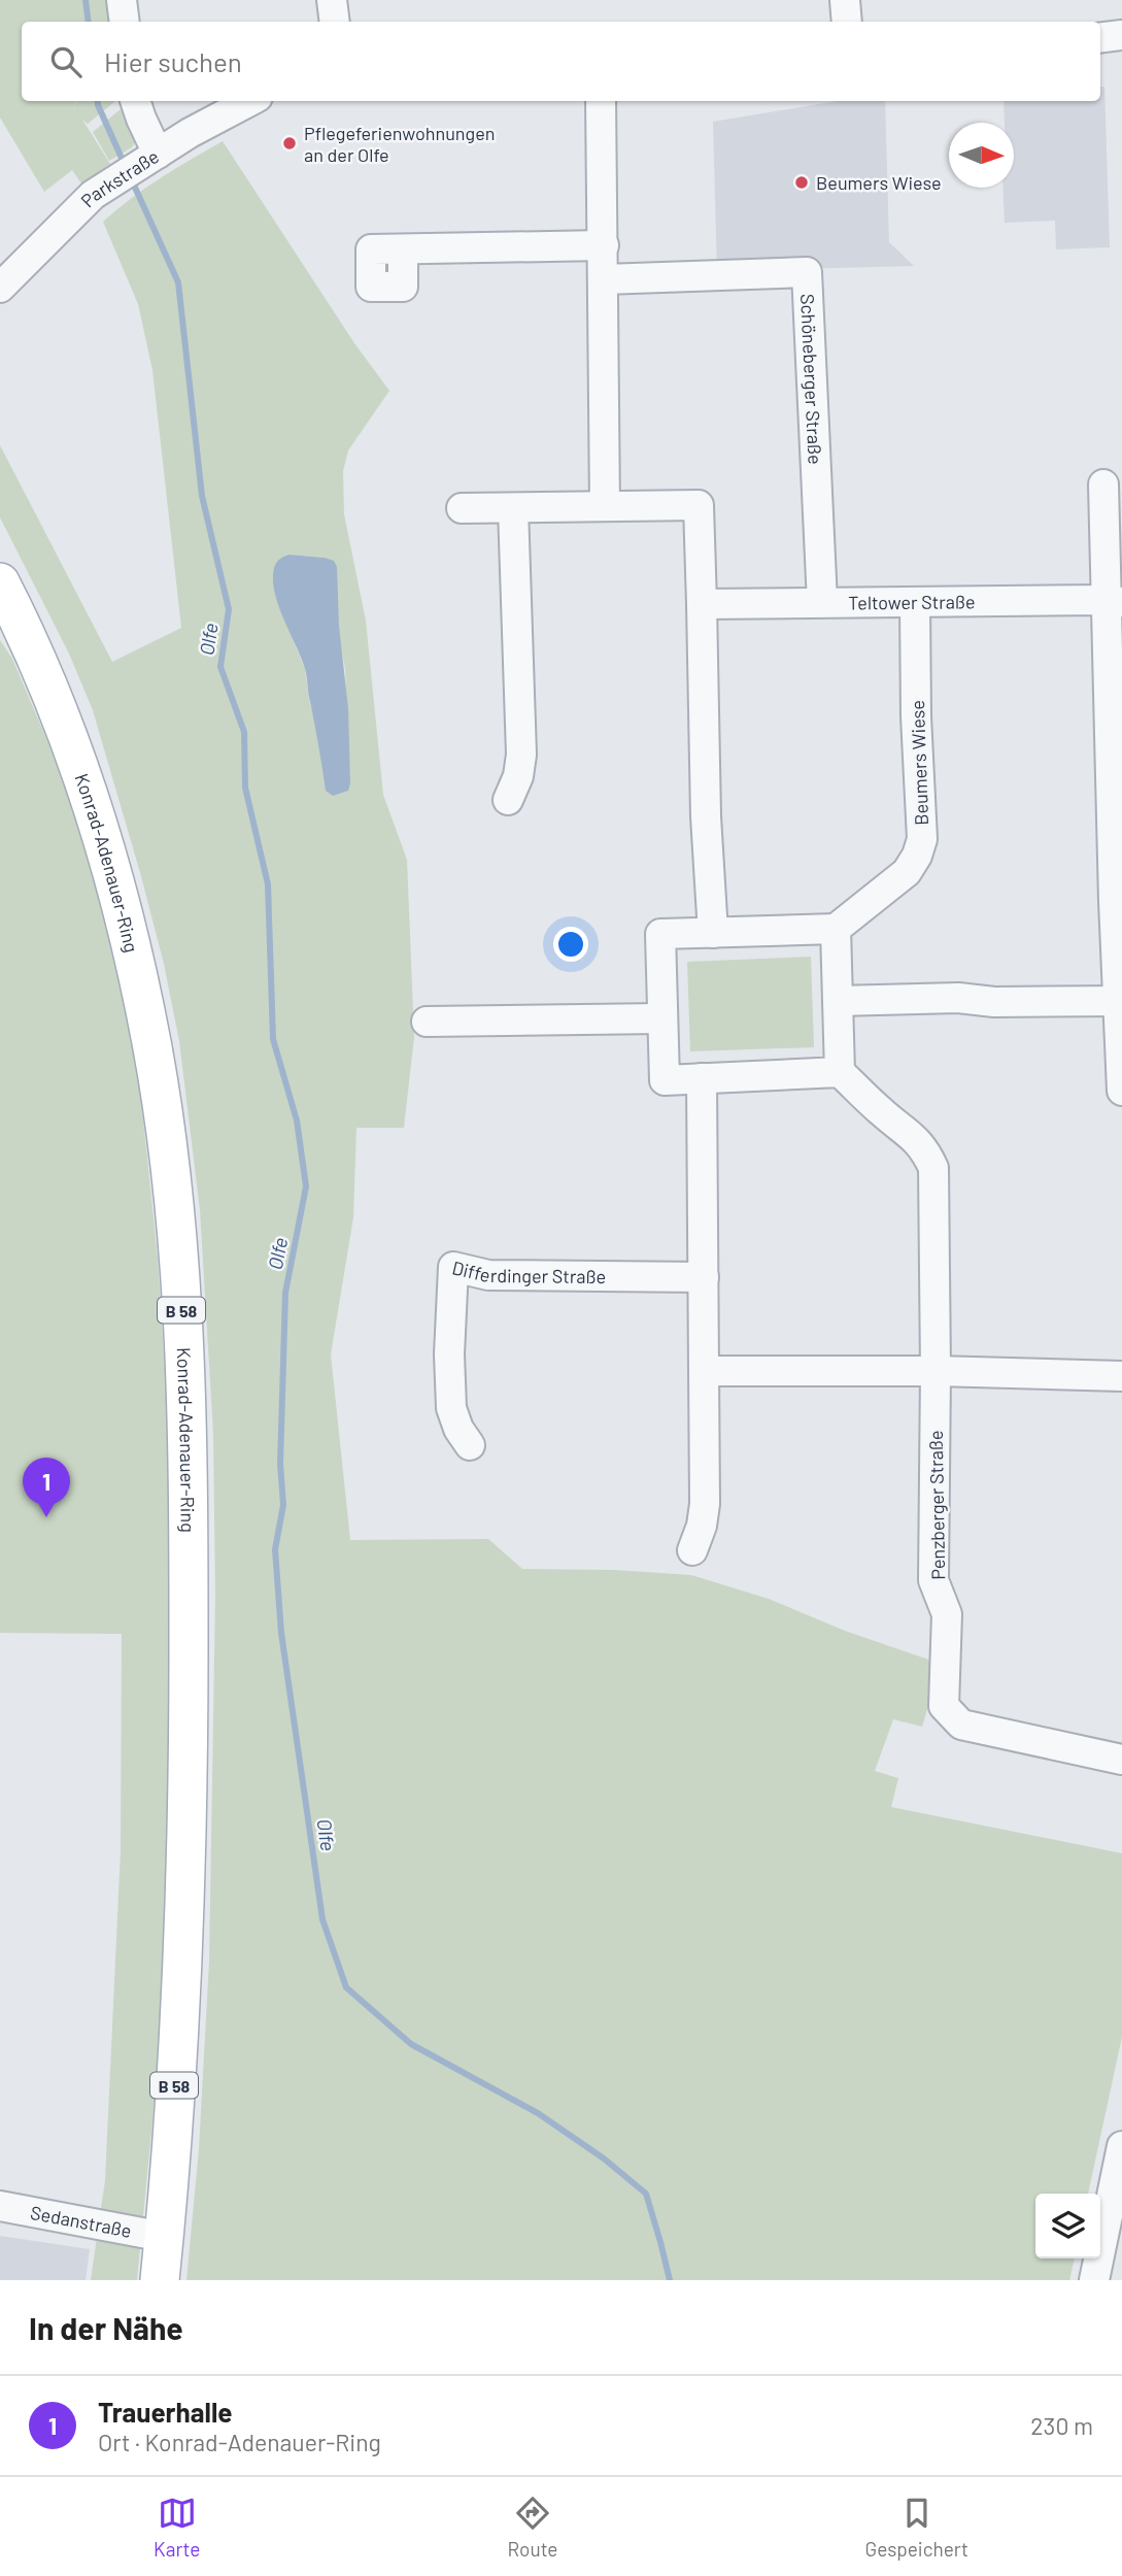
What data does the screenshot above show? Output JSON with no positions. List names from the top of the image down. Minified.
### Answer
{"streets":{"main road":["Konrad-Adenauer-Ring","B 58"],"street":["Parkstraße","Schöneberger Straße","Teltower Straße","Beumers Wiese","Differdinger Straße","Penzberger Straße","Sedanstraße"]},"crossings":[["Schöneberger Straße","Teltower Straße"],["Teltower Straße","Beumers Wiese"],["Konrad-Adenauer-Ring","Sedanstraße"]],"water":["Olfe"],"places":["Pflegeferienwohnungen an der Olfe","Beumers Wiese"],"north":"right","page":{"search":"Hier suchen","pins":"1","heading":"In der Nähe","list":[{"mark":"1","name":"Trauerhalle","note":"Ort · Konrad-Adenauer-Ring","value":"230 m"}],"nav":["Karte","Route","Gespeichert"]}}
